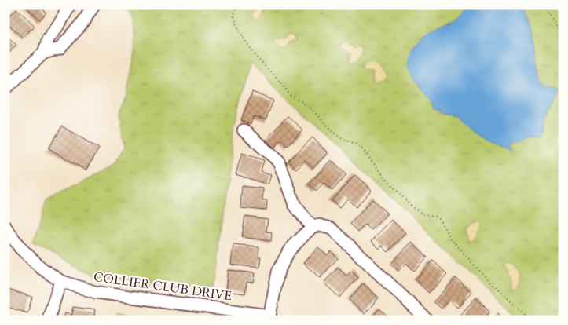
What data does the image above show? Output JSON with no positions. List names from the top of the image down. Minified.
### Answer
{"streets":{"street":["COLLIER CLUB DRIVE"]}}
